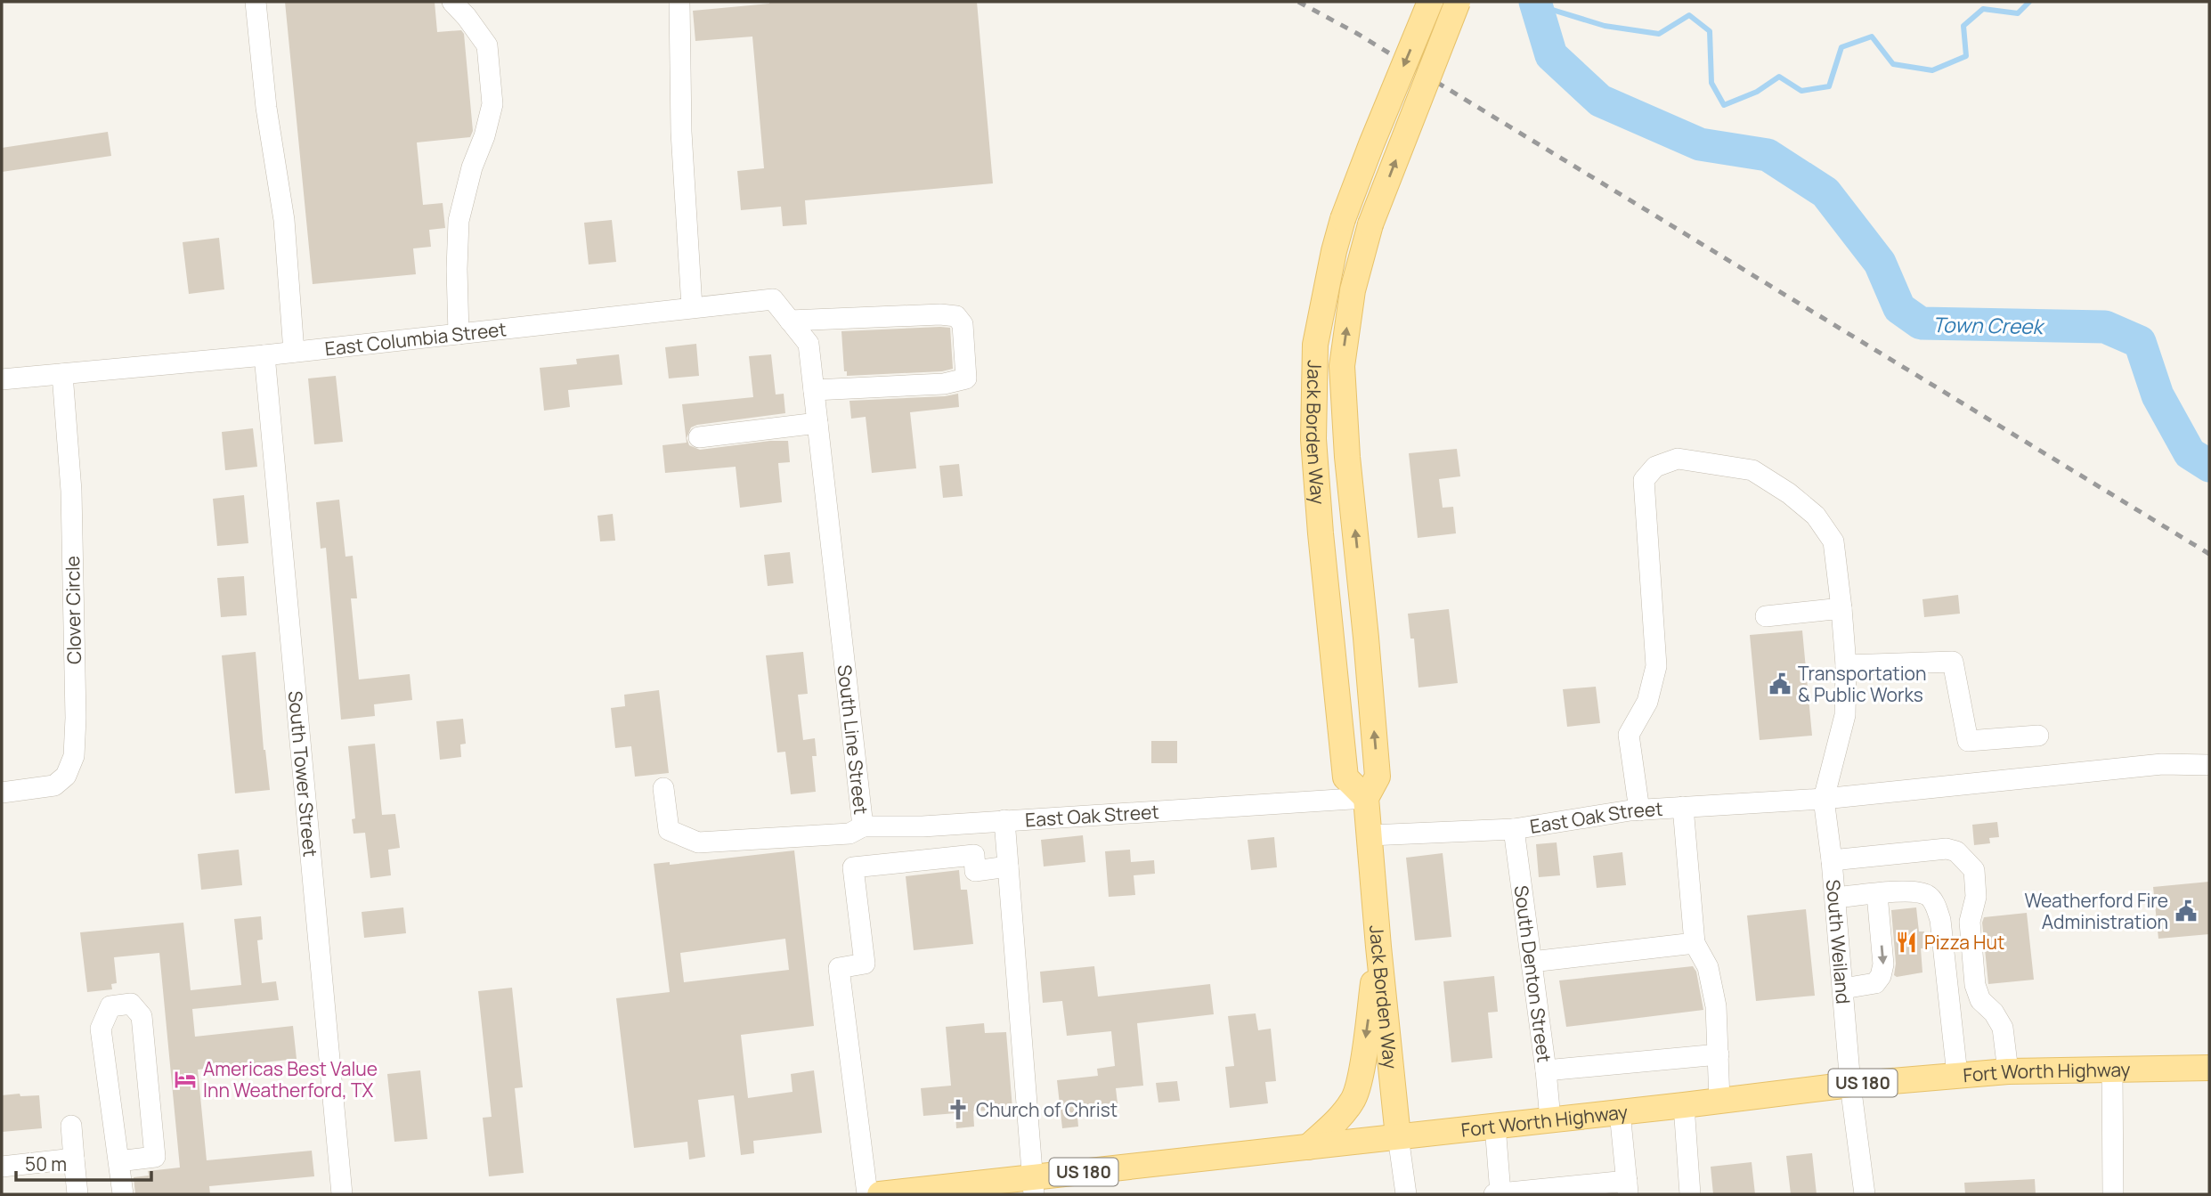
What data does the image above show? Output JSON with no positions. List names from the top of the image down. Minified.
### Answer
{"streets":{"main road":["Jack Borden Way","Fort Worth Highway","US 180"],"street":["East Columbia Street","Clover Circle","South Line Street","South Tower Street","East Oak Street","South Weiland","South Denton Street"]},"crossings":[["East Columbia Street","Clover Circle"],["East Columbia Street","South Line Street"],["East Columbia Street","South Tower Street"],["Jack Borden Way","East Oak Street"],["Jack Borden Way","Fort Worth Highway"],["South Line Street","East Oak Street"],["East Oak Street","South Weiland"],["East Oak Street","South Denton Street"],["South Weiland","Fort Worth Highway"],["South Denton Street","Fort Worth Highway"]],"water":["Town Creek"],"places":{"public building":["Transportation & Public Works","Weatherford Fire Administration"],"restaurant":["Pizza Hut"],"hotel":["Americas Best Value Inn Weatherford, TX"],"church":["Church of Christ"]},"scale_bar":"50 m"}
